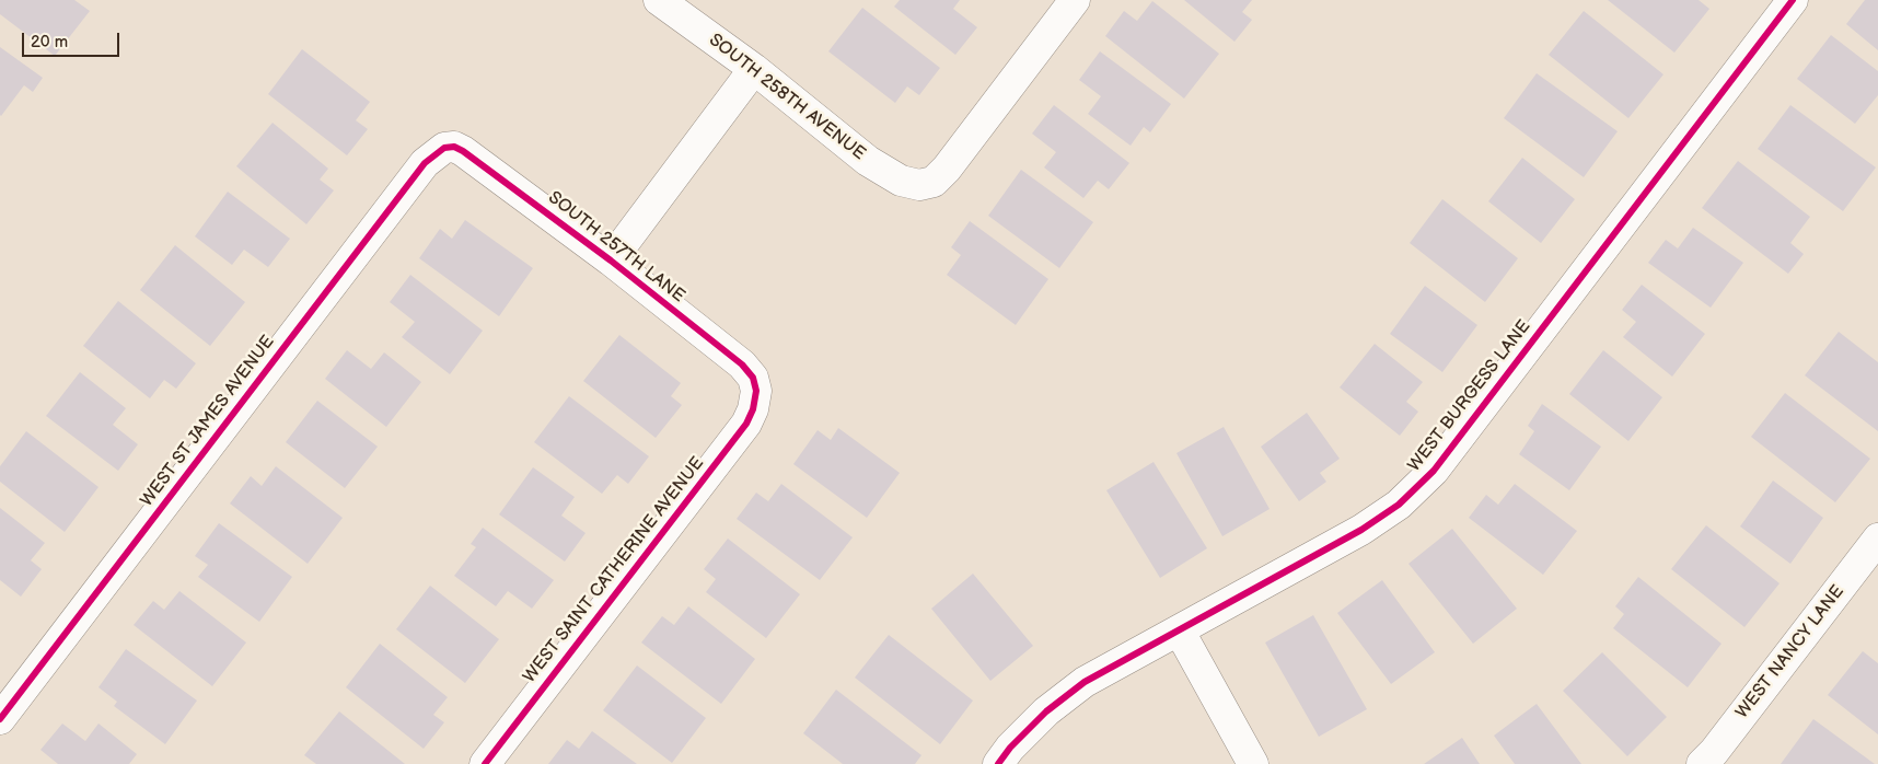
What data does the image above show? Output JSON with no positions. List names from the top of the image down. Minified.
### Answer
{"streets":{"street":["SOUTH 258TH AVENUE","SOUTH 257TH LANE","WEST BURGESS LANE","WEST ST JAMES AVENUE","WEST SAINT CATHERINE AVENUE","WEST NANCY LANE"]},"crossings":[["SOUTH 257TH LANE","WEST ST JAMES AVENUE"],["SOUTH 257TH LANE","WEST SAINT CATHERINE AVENUE"]],"scale_bar":"20 m"}
